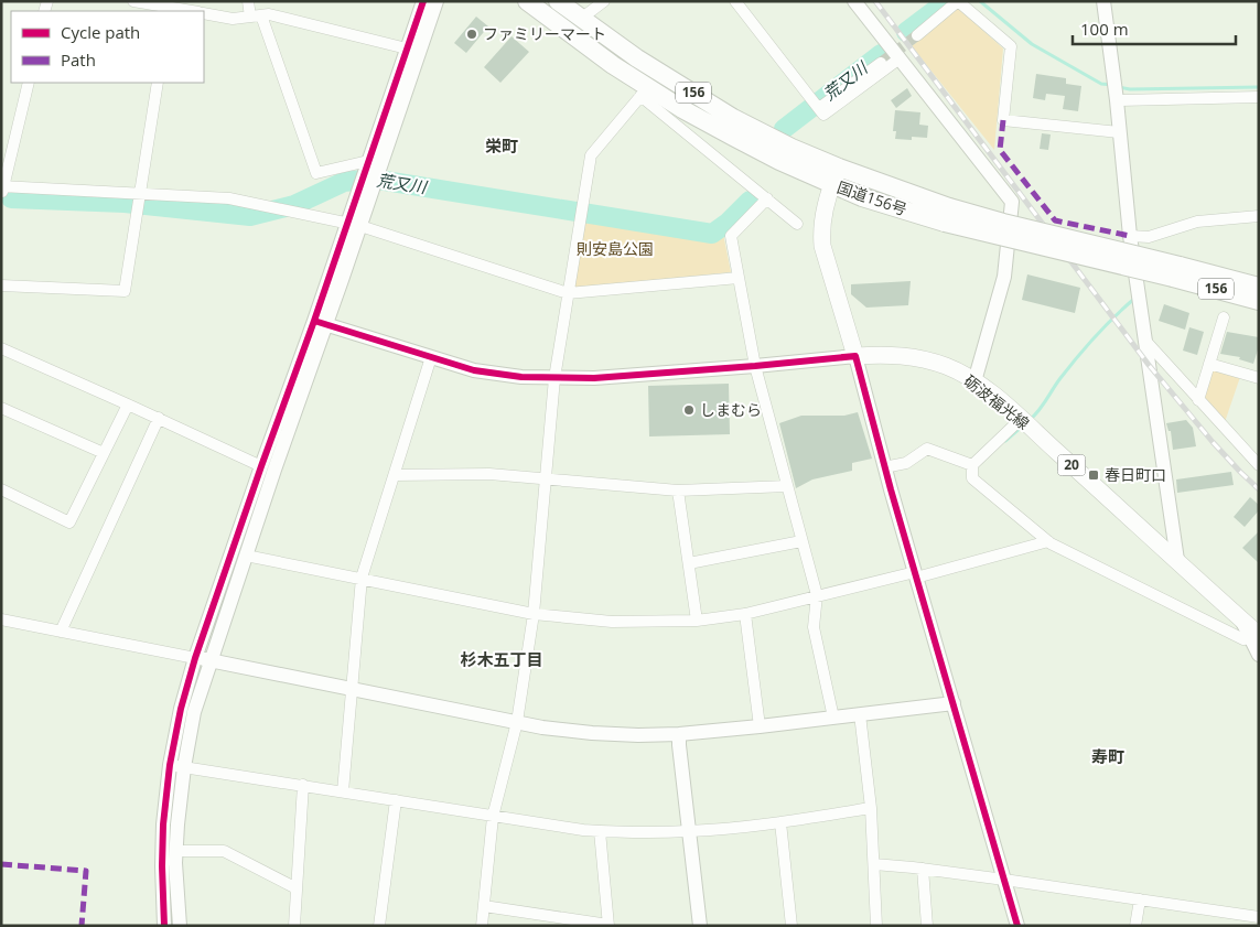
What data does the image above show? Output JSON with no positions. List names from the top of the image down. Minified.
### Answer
{"streets":{"highway":["156","国道156号"],"main road":["砺波福光線","20"]},"districts":["栄町","杉木五丁目","寿町"],"water":["荒又川"],"parks":["則安島公園"],"places":{"other":["ファミリーマート","しまむら"],"transit":["春日町口"]},"legend":["Cycle path","Path"],"scale_bar":"100 m"}
